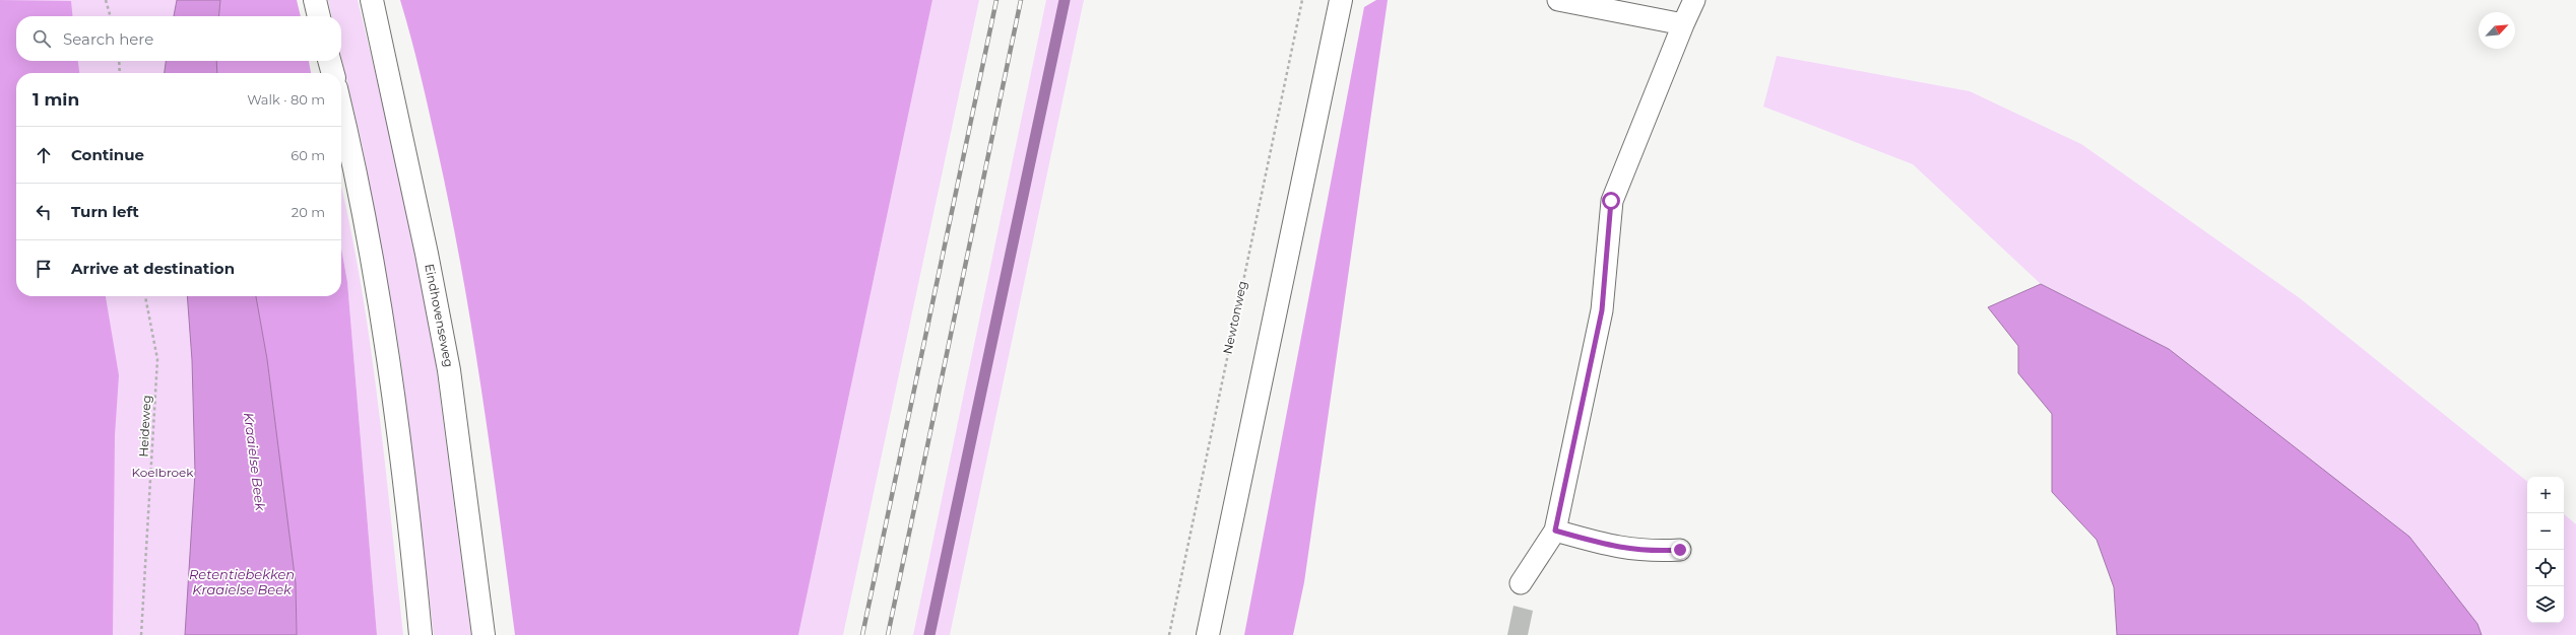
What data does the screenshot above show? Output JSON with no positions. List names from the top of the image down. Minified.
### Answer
{"streets":{"main road":["Eindhovenseweg"],"path":["Newtonweg","Heideweg"]},"water":["Kraaielse Beek","Retentiebekken Kraaielse Beek"],"parks":["Koelbroek"],"north":"top right","page":{"search":"Search here","heading":["1 min","Walk · 80 m"],"list":[["Continue","60 m"],["Turn left","20 m"],"Arrive at destination"],"map_buttons":["+","−"]}}
